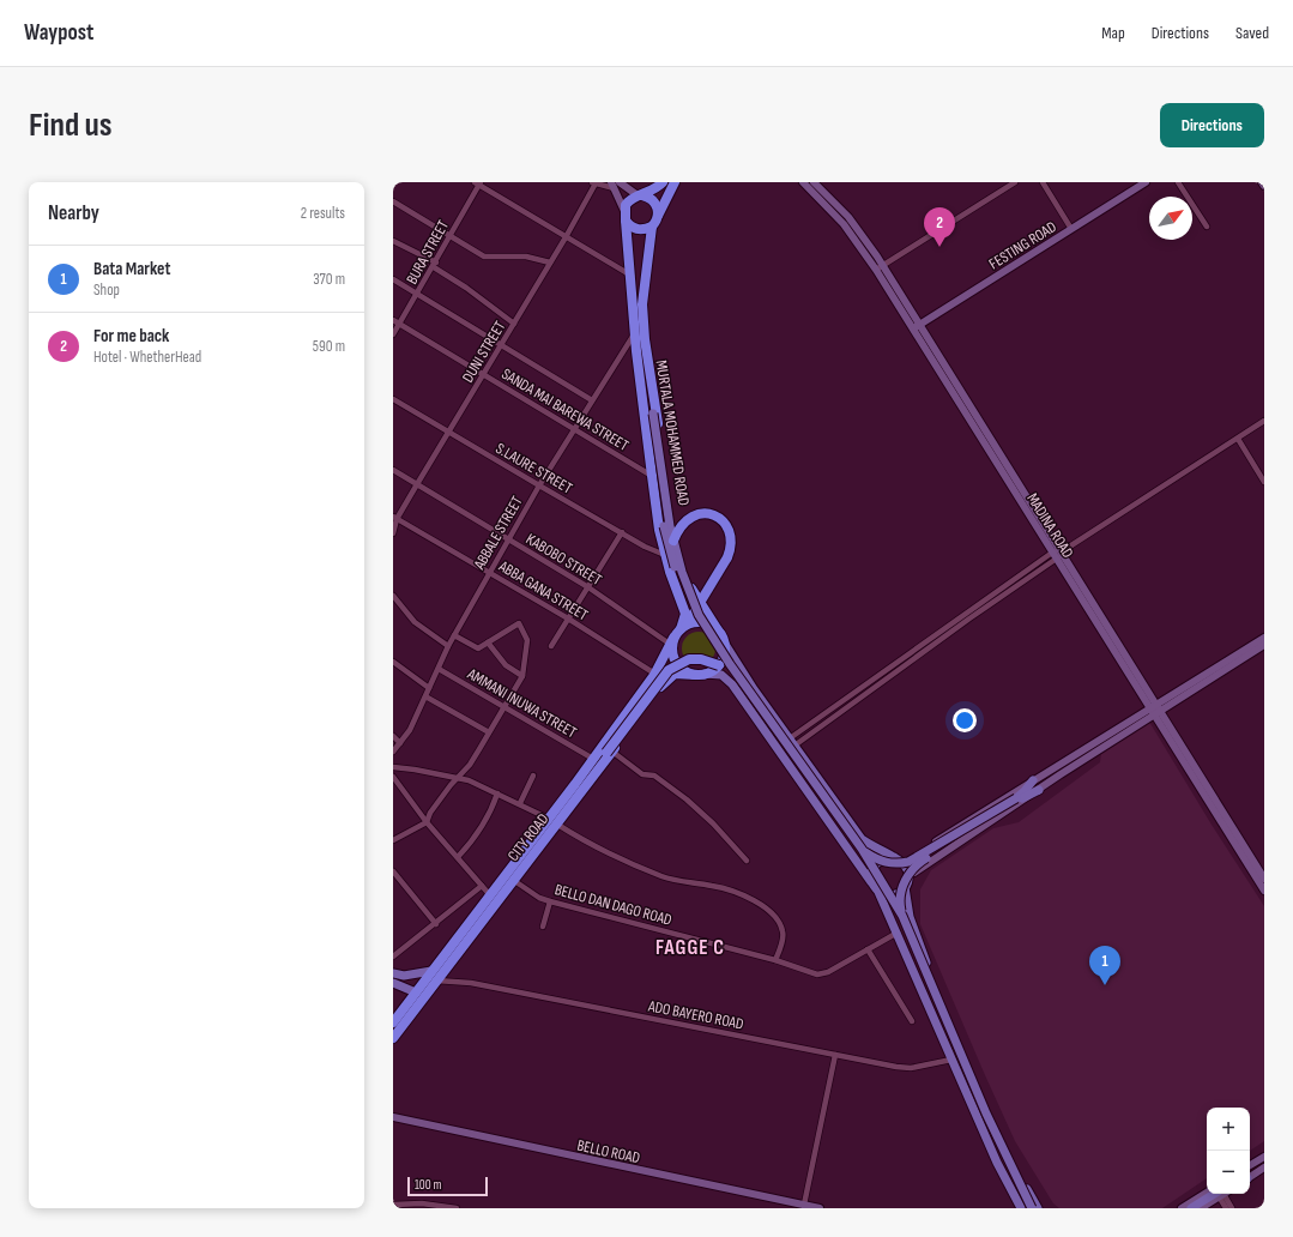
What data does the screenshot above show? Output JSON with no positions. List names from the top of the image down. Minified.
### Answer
{"streets":{"highway":["MURTALA MOHAMMED ROAD","CITY ROAD"],"main road":["FESTING ROAD","MADINA ROAD","BELLO ROAD"],"street":["BURA STREET","DUNI STREET","SANDA MAI BAREWA STREET","S.LAURE STREET","ABBALE STREET","KABOBO STREET","ABBA GANA STREET","AMMANI INUWA STREET","BELLO DAN DAGO ROAD","ADO BAYERO ROAD"]},"crossings":[["FESTING ROAD","MADINA ROAD"],["BURA STREET","SANDA MAI BAREWA STREET"],["DUNI STREET","SANDA MAI BAREWA STREET"],["DUNI STREET","S.LAURE STREET"],["DUNI STREET","KABOBO STREET"],["DUNI STREET","ABBA GANA STREET"],["SANDA MAI BAREWA STREET","MURTALA MOHAMMED ROAD"],["SANDA MAI BAREWA STREET","ABBALE STREET"],["MURTALA MOHAMMED ROAD","S.LAURE STREET"],["MURTALA MOHAMMED ROAD","ABBALE STREET"],["MURTALA MOHAMMED ROAD","KABOBO STREET"],["MURTALA MOHAMMED ROAD","CITY ROAD"],["S.LAURE STREET","ABBALE STREET"],["ABBALE STREET","KABOBO STREET"],["ABBALE STREET","ABBA GANA STREET"],["ABBALE STREET","AMMANI INUWA STREET"],["KABOBO STREET","CITY ROAD"],["ABBA GANA STREET","CITY ROAD"],["AMMANI INUWA STREET","CITY ROAD"],["CITY ROAD","BELLO DAN DAGO ROAD"],["CITY ROAD","ADO BAYERO ROAD"]],"districts":["FAGGE C"],"scale_bar":"100 m","north":"top right","page":{"header":"Waypost","nav":["Map","Directions","Saved"],"buttons":"Directions","title":"Find us","heading":["Nearby","2 results"],"pins":["2","1"],"list":[{"mark":"1","name":"Bata Market","note":"Shop","value":"370 m"},{"mark":"2","name":"For me back","note":"Hotel · WhetherHead","value":"590 m"}],"map_buttons":["+","−"],"scale":"100 m"}}
